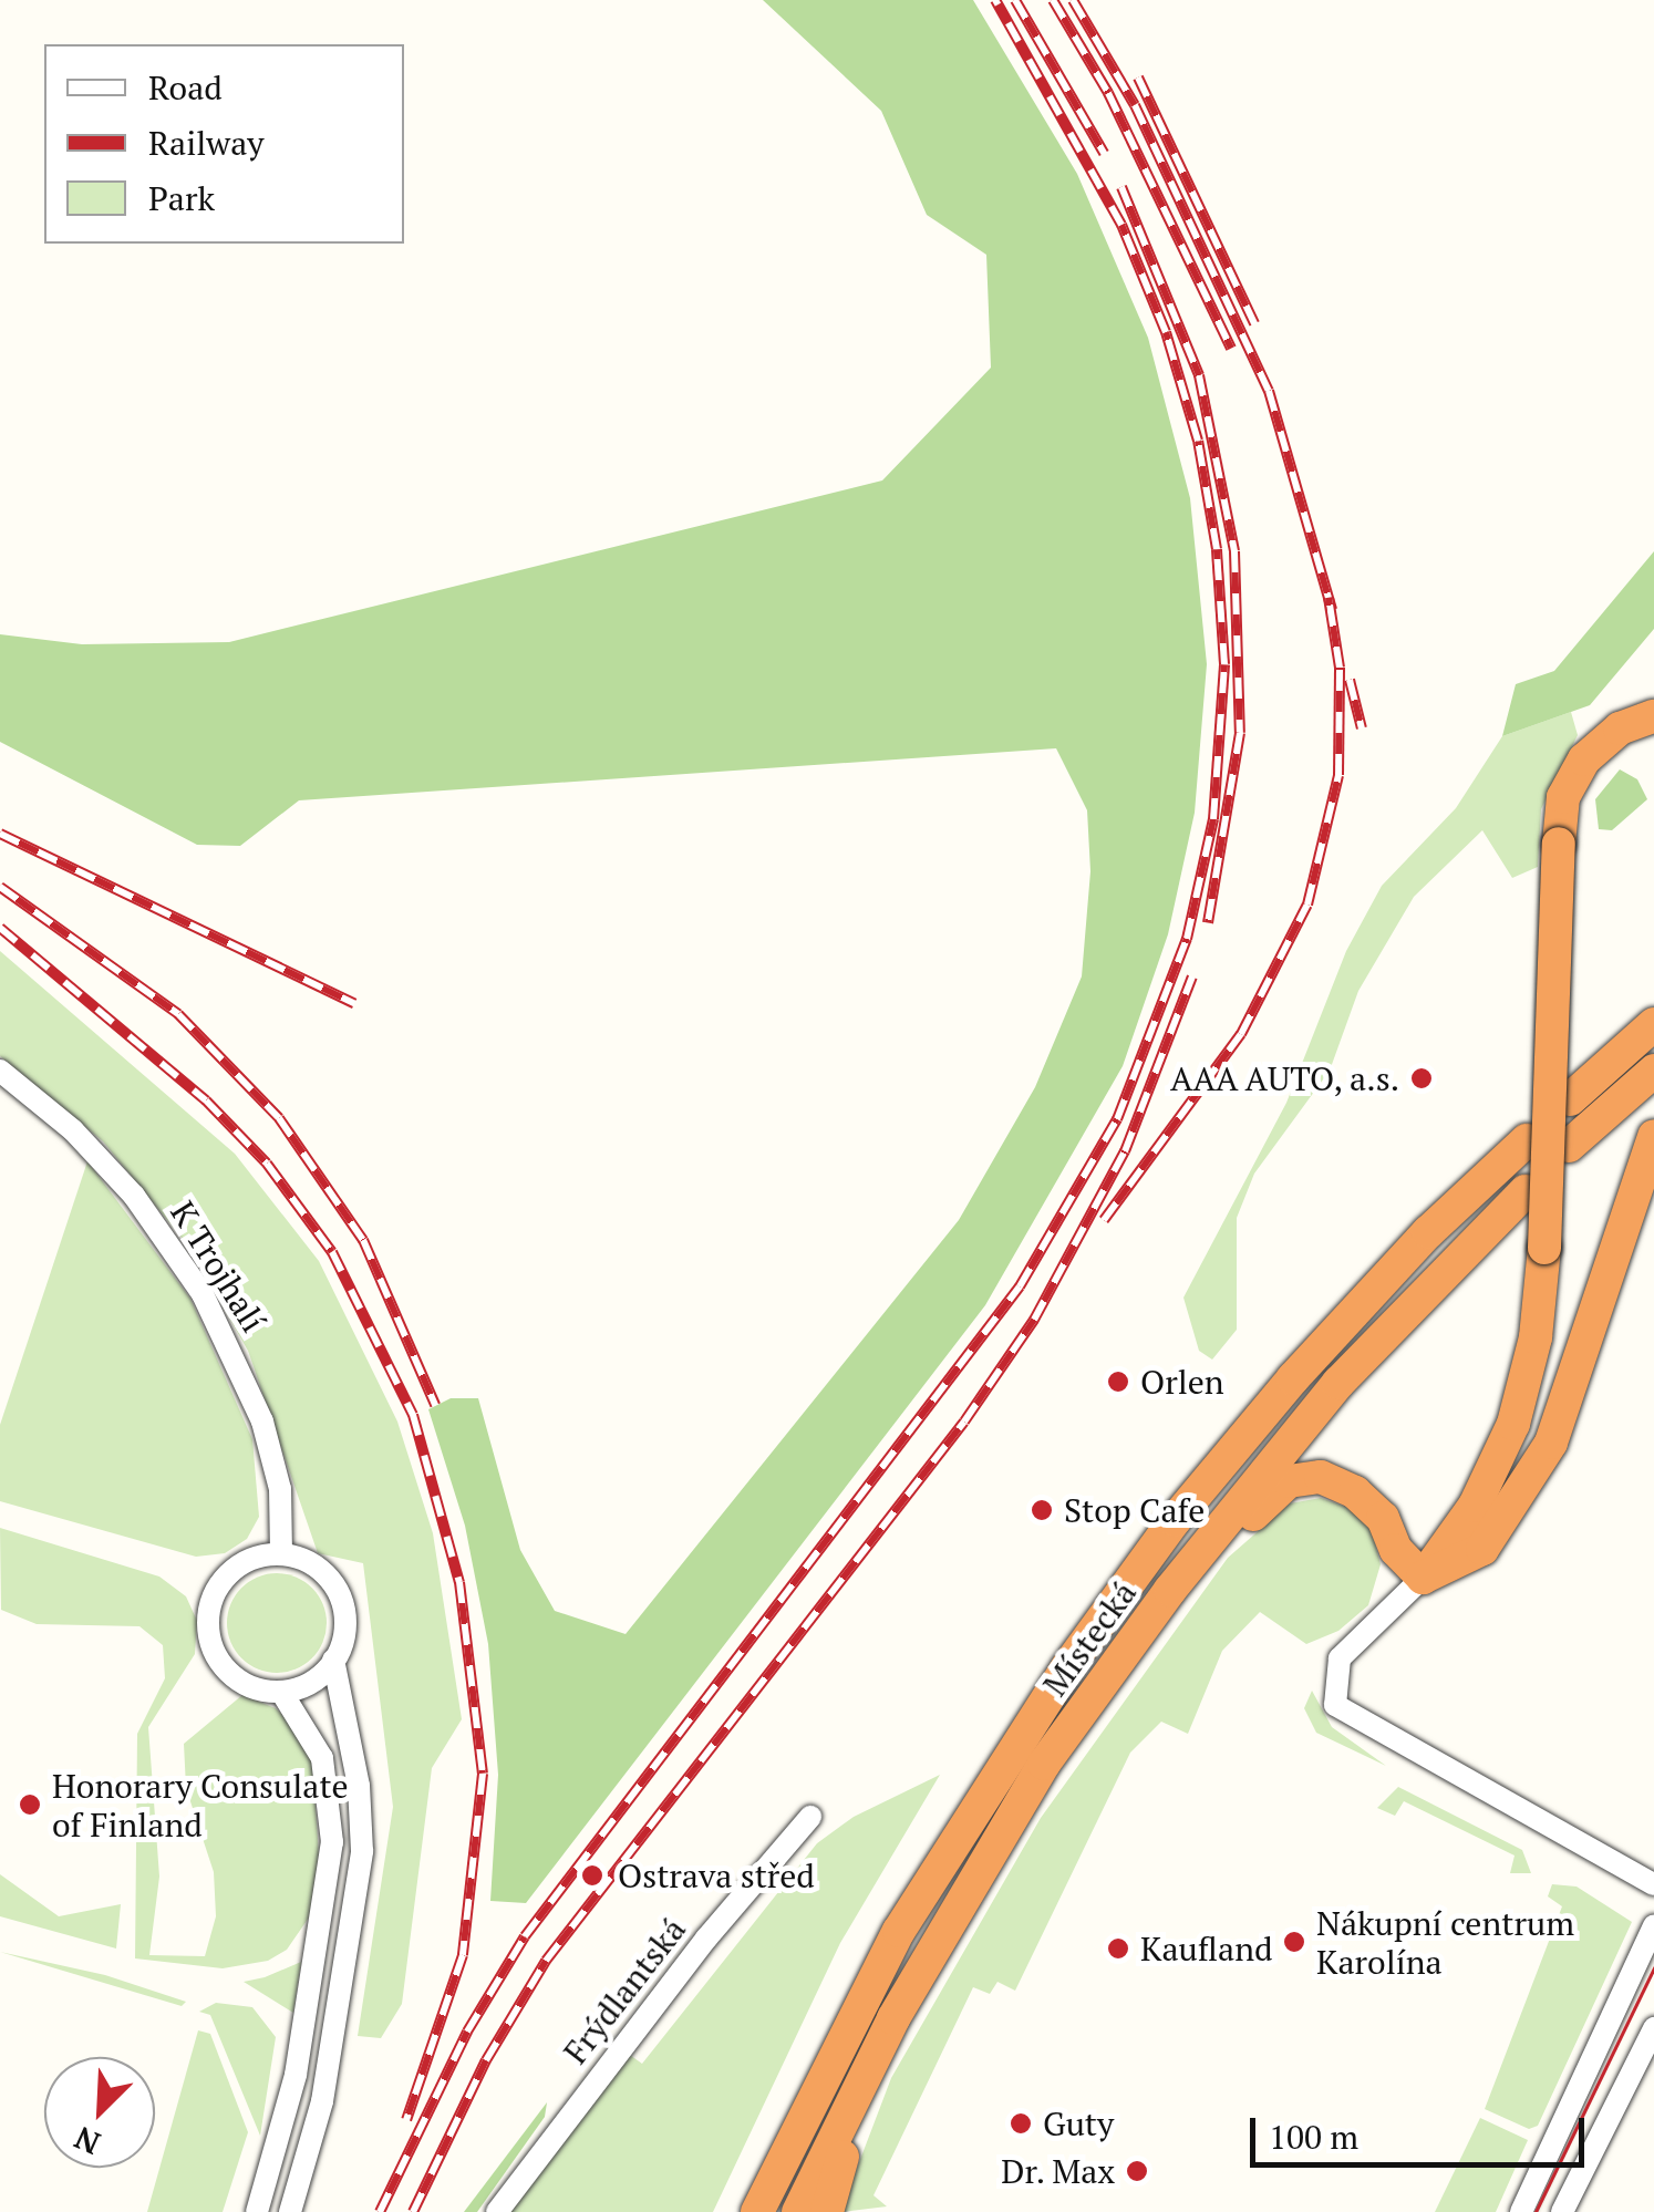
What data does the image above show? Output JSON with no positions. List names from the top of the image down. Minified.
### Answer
{"streets":{"highway":["Místecká"],"street":["K Trojhalí","Frýdlantská"]},"places":["AAA AUTO, a.s.","Orlen","Stop Cafe","Honorary Consulate of Finland","Ostrava střed","Nákupní centrum Karolína","Kaufland","Guty","Dr. Max"],"legend":["Road","Railway","Park"],"scale_bar":"100 m","north":"bottom left"}
